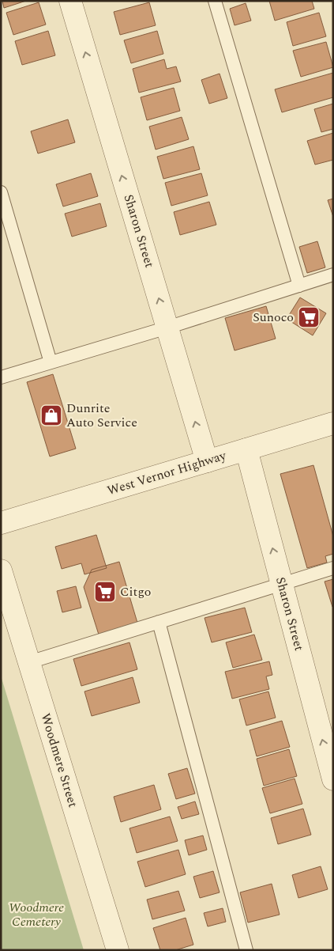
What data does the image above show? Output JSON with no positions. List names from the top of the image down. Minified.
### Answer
{"streets":{"street":["Sharon Street","West Vernor Highway","Woodmere Street"]},"crossings":[["Sharon Street","West Vernor Highway"]],"one_way":["Sharon Street"],"parks":["Woodmere Cemetery"],"places":{"supermarket":["Sunoco","Citgo"],"shop":["Dunrite Auto Service"]}}
